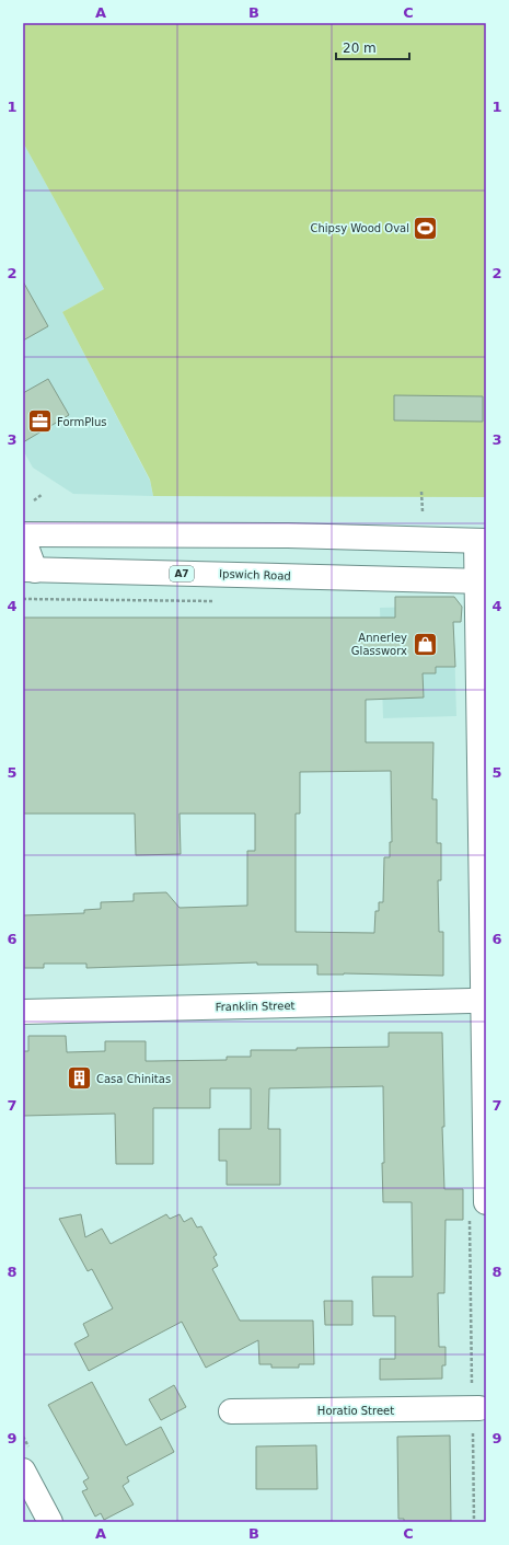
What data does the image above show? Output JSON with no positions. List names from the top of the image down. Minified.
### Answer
{"streets":{"main road":["A7","Ipswich Road","Franklin Street","Horatio Street"]},"places":{"sports":["Chipsy Wood Oval"],"office":["FormPlus"],"shop":["Annerley Glassworx"],"building":["Casa Chinitas"]},"scale_bar":"20 m","grid":{"columns":["A","B","C"],"rows":["1","2","3","4","5","6","7","8","9"]}}
